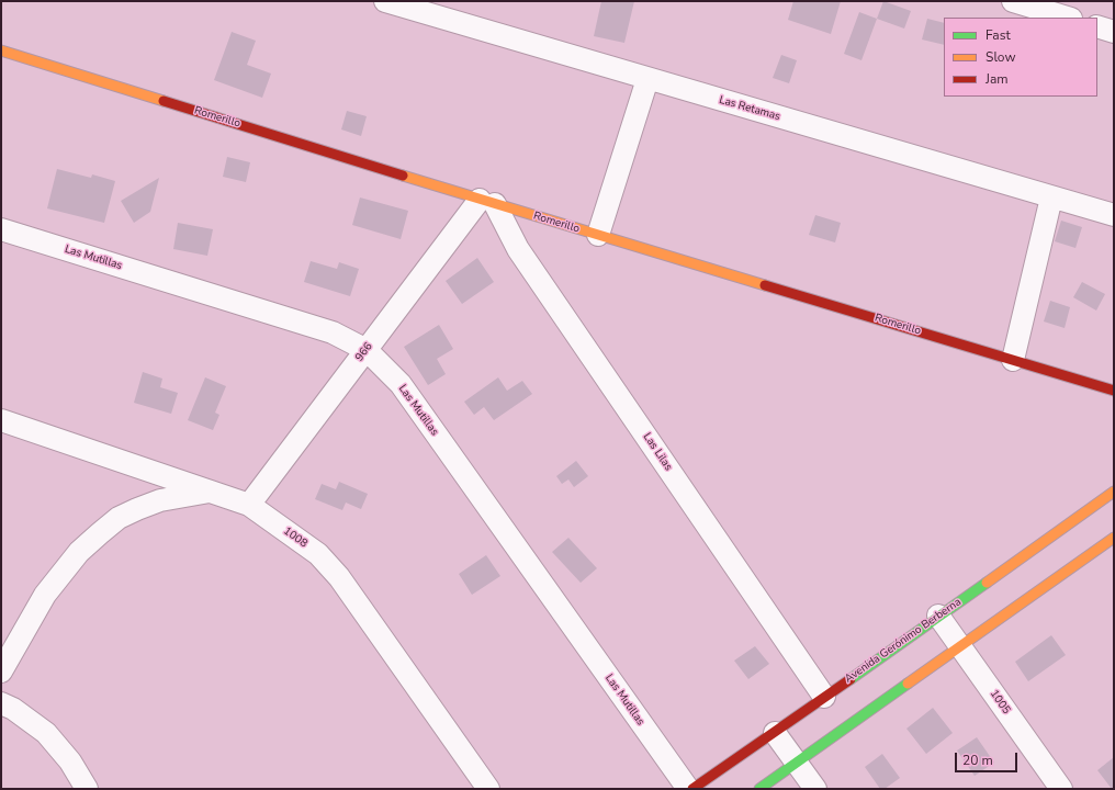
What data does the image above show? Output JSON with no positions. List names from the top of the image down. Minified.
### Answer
{"streets":{"street":["Las Retamas","Romerillo","Las Mutillas","966","Las Lilas","1008","Avenida Gerónimo Berberna","1005"]},"crossings":[["Romerillo","966"],["Romerillo","Las Lilas"],["Las Mutillas","966"],["966","Las Lilas"],["966","1008"],["Las Lilas","Avenida Gerónimo Berberna"],["Avenida Gerónimo Berberna","1005"]],"legend":["Fast","Slow","Jam"],"scale_bar":"20 m"}
